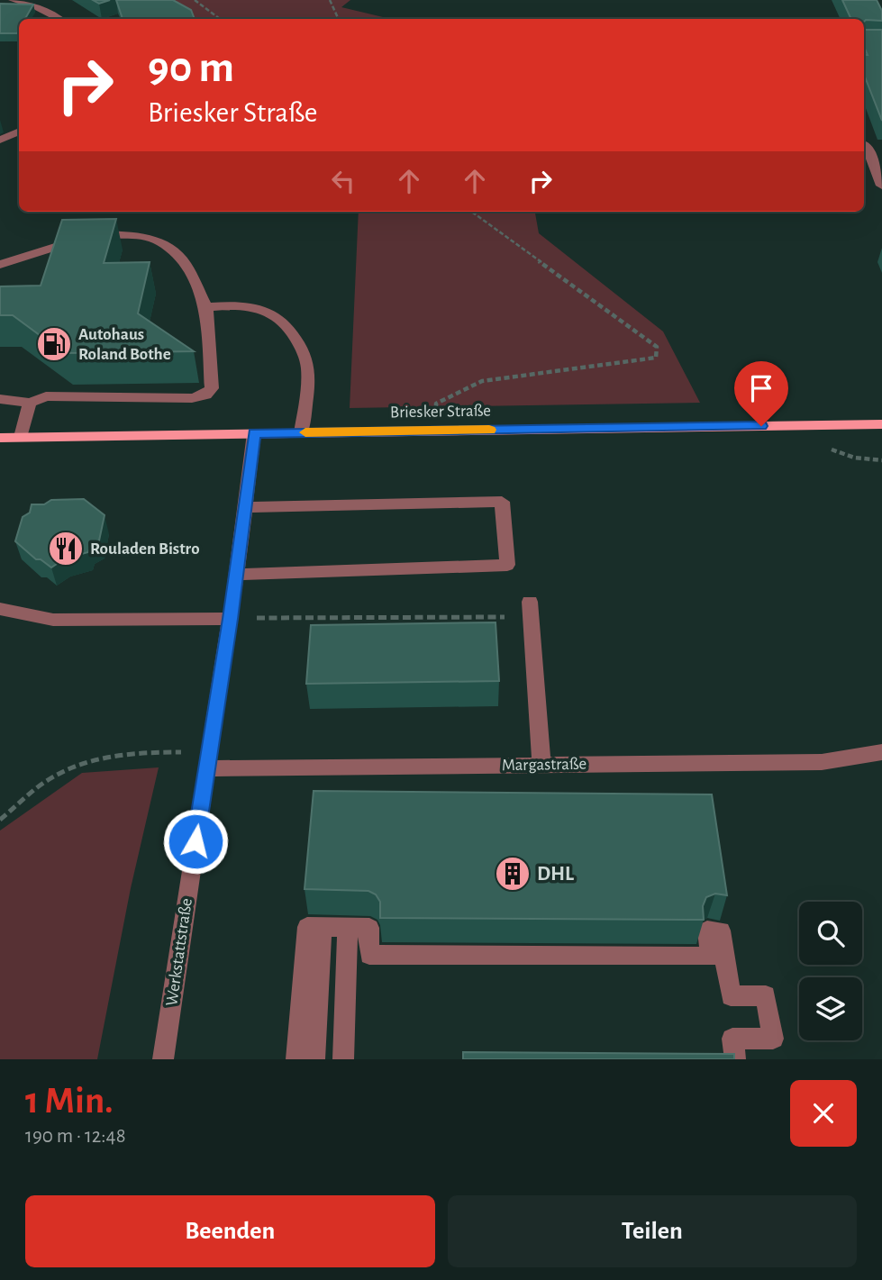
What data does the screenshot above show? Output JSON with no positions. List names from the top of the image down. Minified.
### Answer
{"streets":{"main road":["Briesker Straße"],"street":["Margastraße","Werkstattstraße"]},"crossings":[["Briesker Straße","Werkstattstraße"],["Margastraße","Werkstattstraße"]],"places":{"fuel station":["Autohaus Roland Bothe"],"restaurant":["Rouladen Bistro"],"building":["DHL"]},"page":{"turn":["90 m","Briesker Straße"],"heading":["1 Min.","190 m · 12:48"],"buttons":["Beenden","Teilen"]}}
